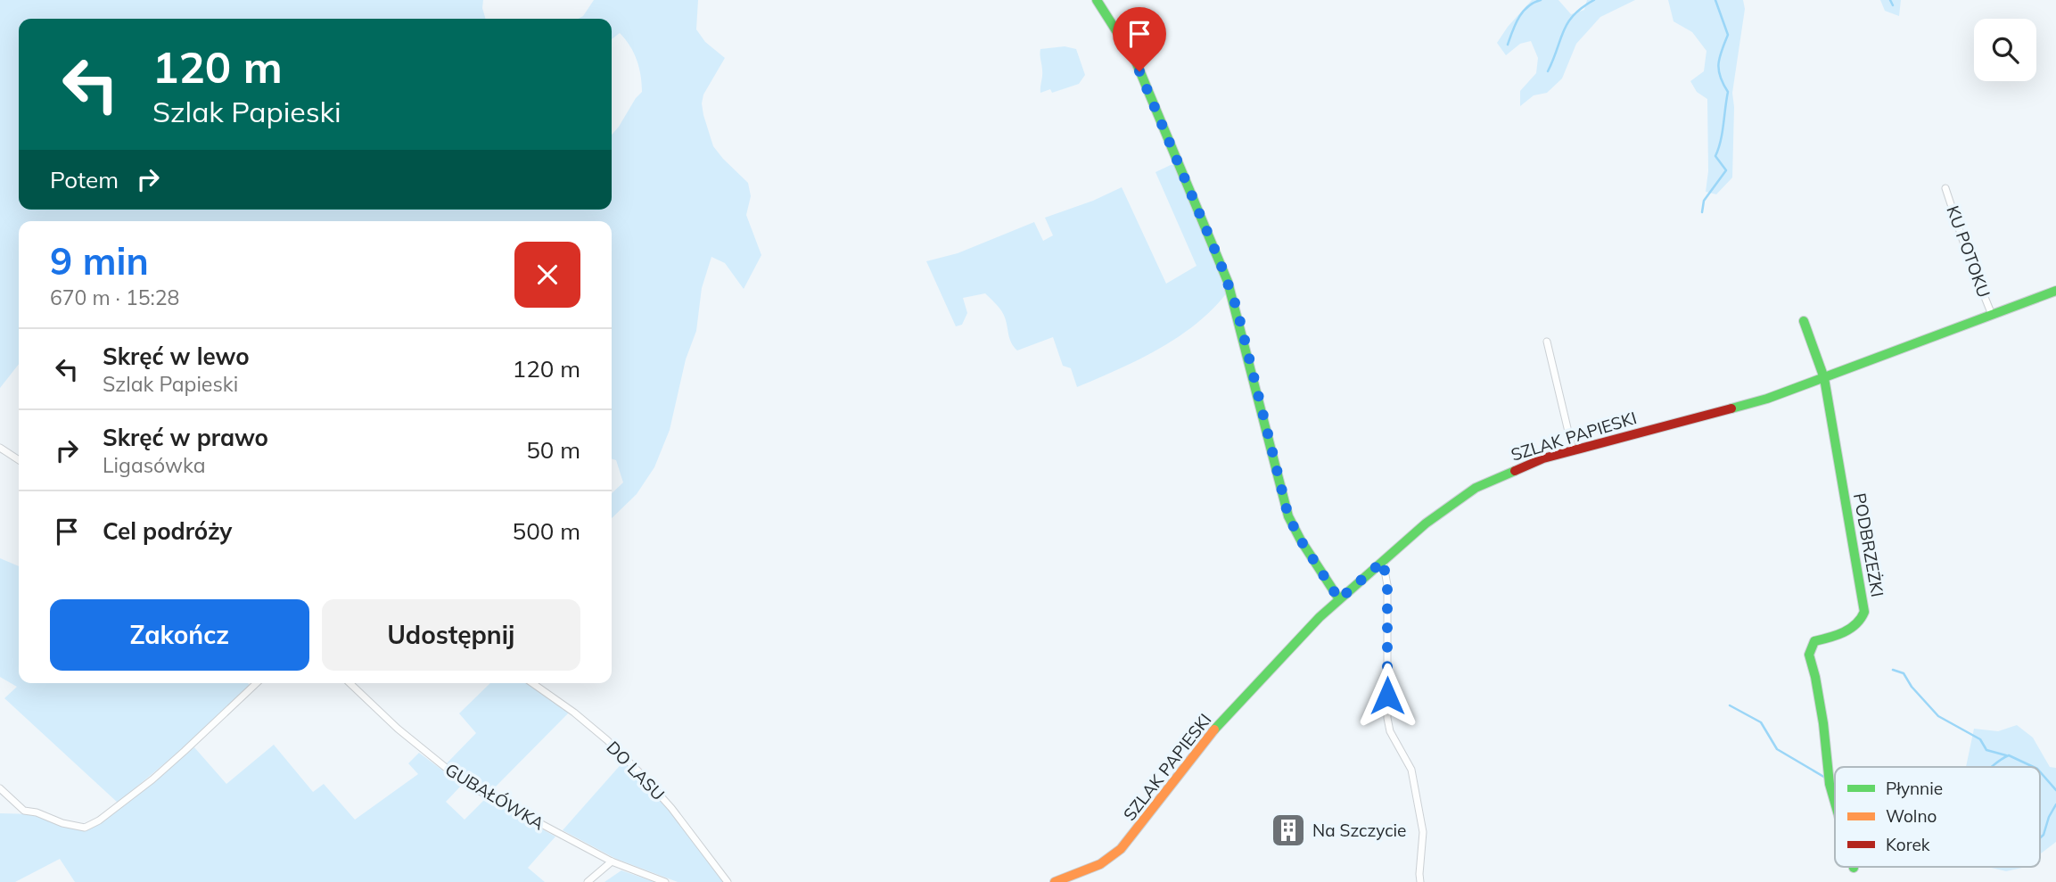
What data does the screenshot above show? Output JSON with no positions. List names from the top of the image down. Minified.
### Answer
{"streets":{"street":["KU POTOKU","SZLAK PAPIESKI","PODBRZEŻKI","DO LASU","GUBAŁÓWKA"]},"crossings":[["KU POTOKU","SZLAK PAPIESKI"],["SZLAK PAPIESKI","PODBRZEŻKI"]],"places":{"building":["Na Szczycie"]},"legend":["Płynnie","Wolno","Korek"],"page":{"turn":["120 m","Szlak Papieski"],"then":"Potem","heading":["9 min","670 m · 15:28"],"list":[{"name":"Skręć w lewo","note":"Szlak Papieski","value":"120 m"},{"name":"Skręć w prawo","note":"Ligasówka","value":"50 m"},{"name":"Cel podróży","value":"500 m"}],"buttons":["Zakończ","Udostępnij"]}}
